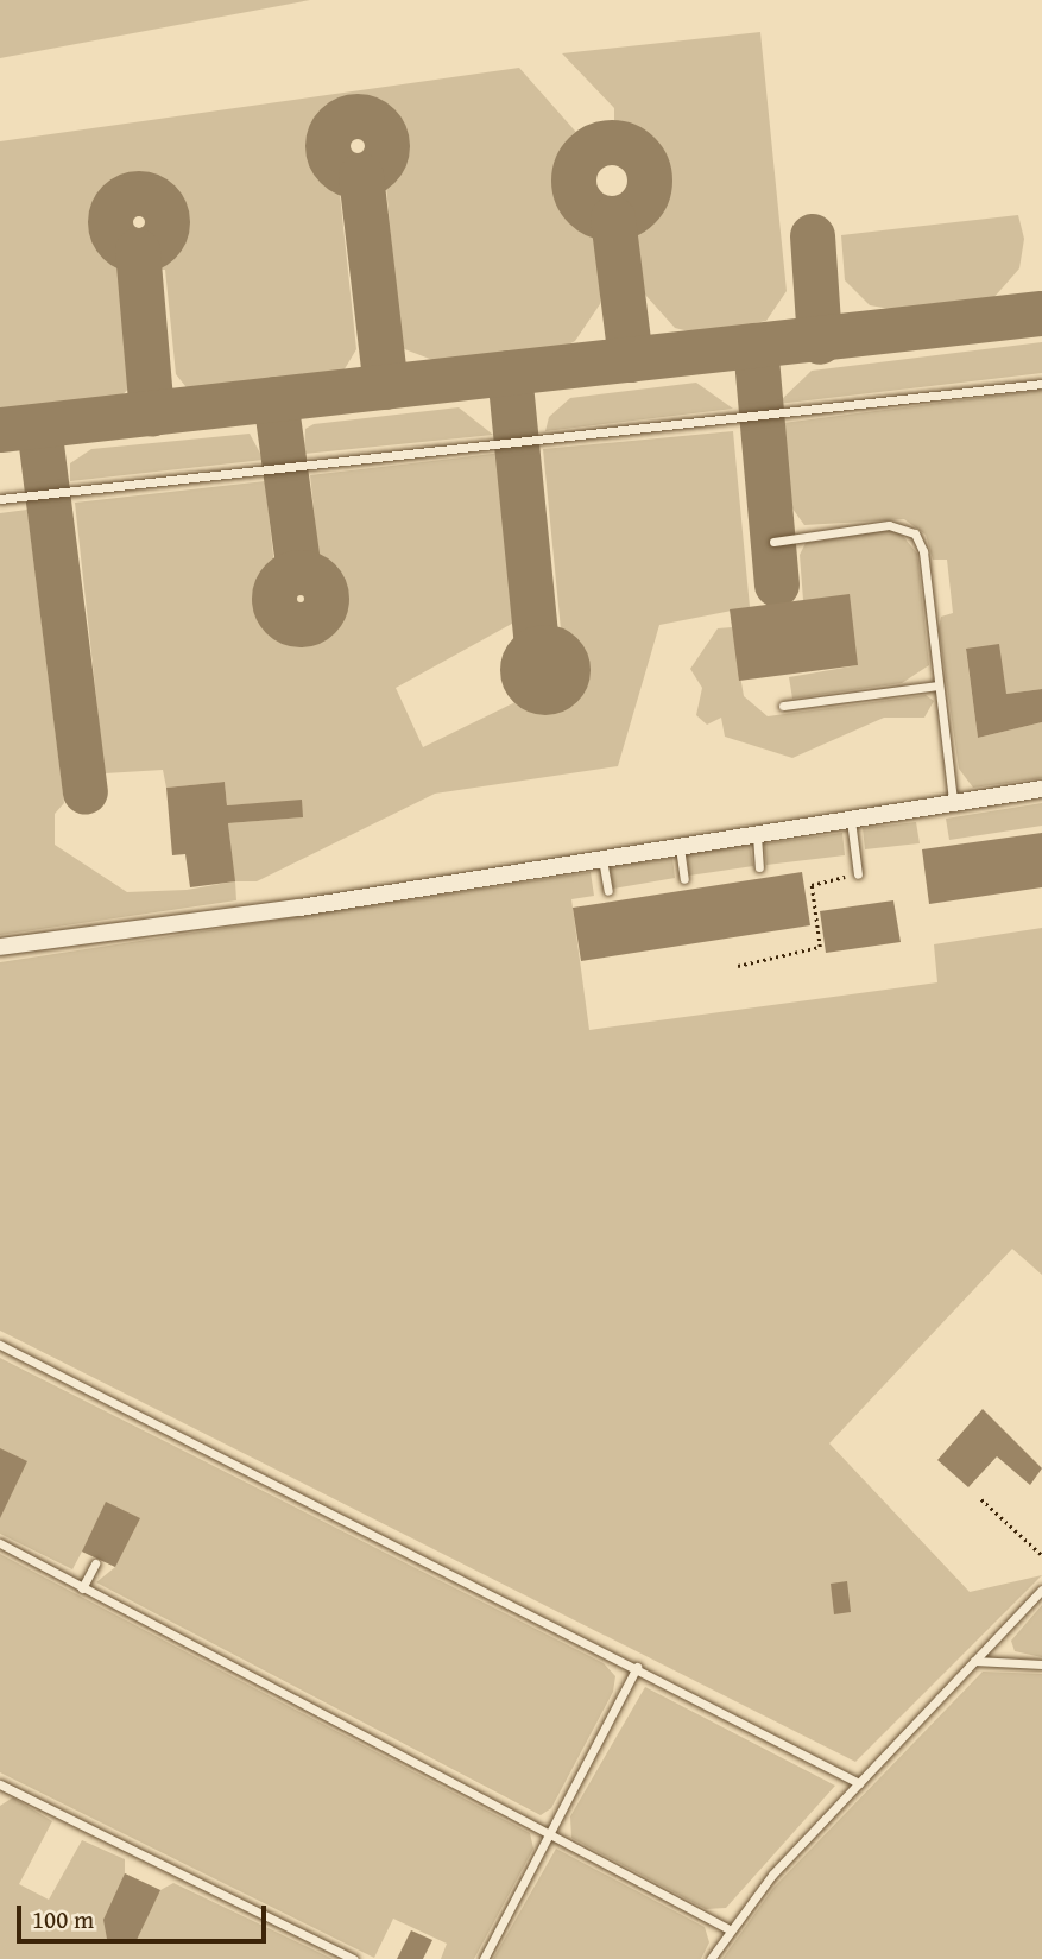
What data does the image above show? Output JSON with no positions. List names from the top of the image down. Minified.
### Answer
{"scale_bar":"100 m"}
